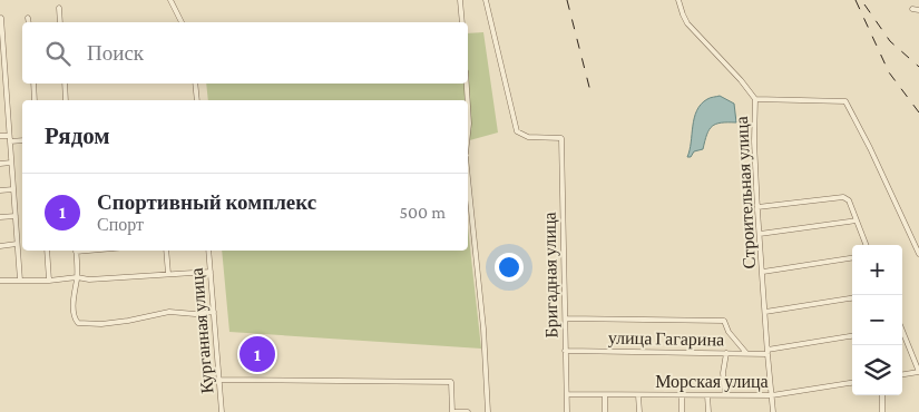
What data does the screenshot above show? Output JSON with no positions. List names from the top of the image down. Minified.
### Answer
{"streets":{"street":["Строительная улица","Бригадная улица","Курганная улица","улица Гагарина","Морская улица"]},"crossings":[["Строительная улица","улица Гагарина"],["Строительная улица","Морская улица"],["Бригадная улица","улица Гагарина"],["Бригадная улица","Морская улица"]],"page":{"search":"Поиск","heading":"Рядом","list":[{"mark":"1","name":"Спортивный комплекс","note":"Спорт","value":"500 m"}],"map_buttons":["+","−"],"pins":"1"}}
